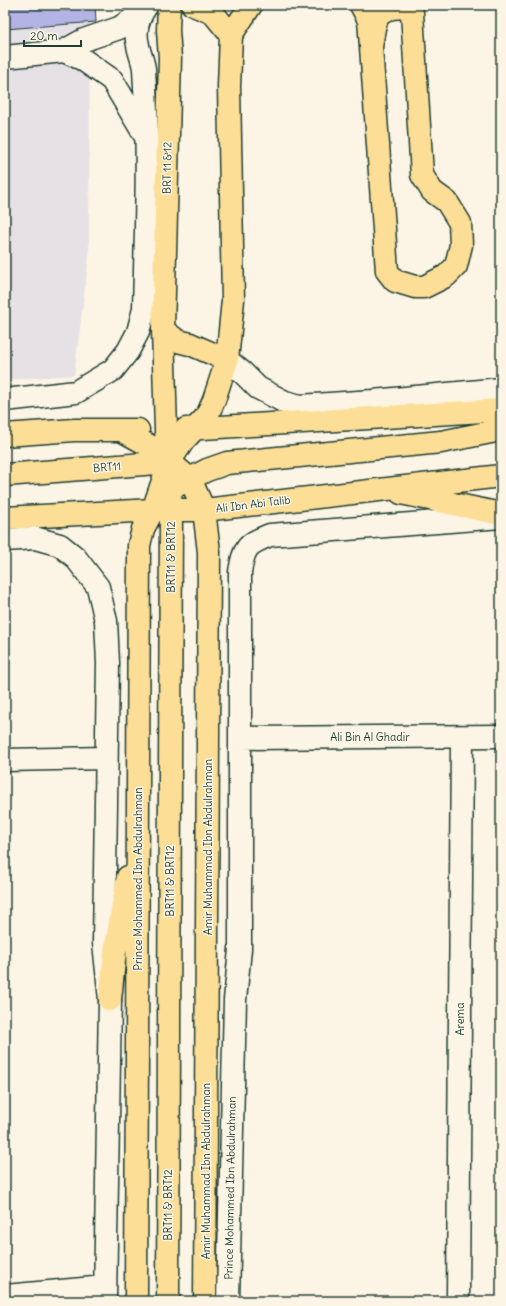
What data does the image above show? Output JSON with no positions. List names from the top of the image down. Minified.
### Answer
{"streets":{"main road":["BRT 11 &12","BRT11","Ali Ibn Abi Talib","BRT11 & BRT12","Amir Muhammad Ibn Abdulrahman","Prince Mohammed Ibn Abdulrahman"],"street":["Ali Bin Al Ghadir","Arema"]},"crossings":[["BRT 11 &12","BRT11"],["BRT 11 &12","Amir Muhammad Ibn Abdulrahman"],["BRT 11 &12","Prince Mohammed Ibn Abdulrahman"],["BRT11","Amir Muhammad Ibn Abdulrahman"],["BRT11","Prince Mohammed Ibn Abdulrahman"],["Ali Ibn Abi Talib","BRT11 & BRT12"],["Ali Ibn Abi Talib","Amir Muhammad Ibn Abdulrahman"],["Ali Ibn Abi Talib","Prince Mohammed Ibn Abdulrahman"],["BRT11 & BRT12","Prince Mohammed Ibn Abdulrahman"],["Ali Bin Al Ghadir","Prince Mohammed Ibn Abdulrahman"],["Ali Bin Al Ghadir","Arema"],["Amir Muhammad Ibn Abdulrahman","Prince Mohammed Ibn Abdulrahman"]],"scale_bar":"20 m"}
